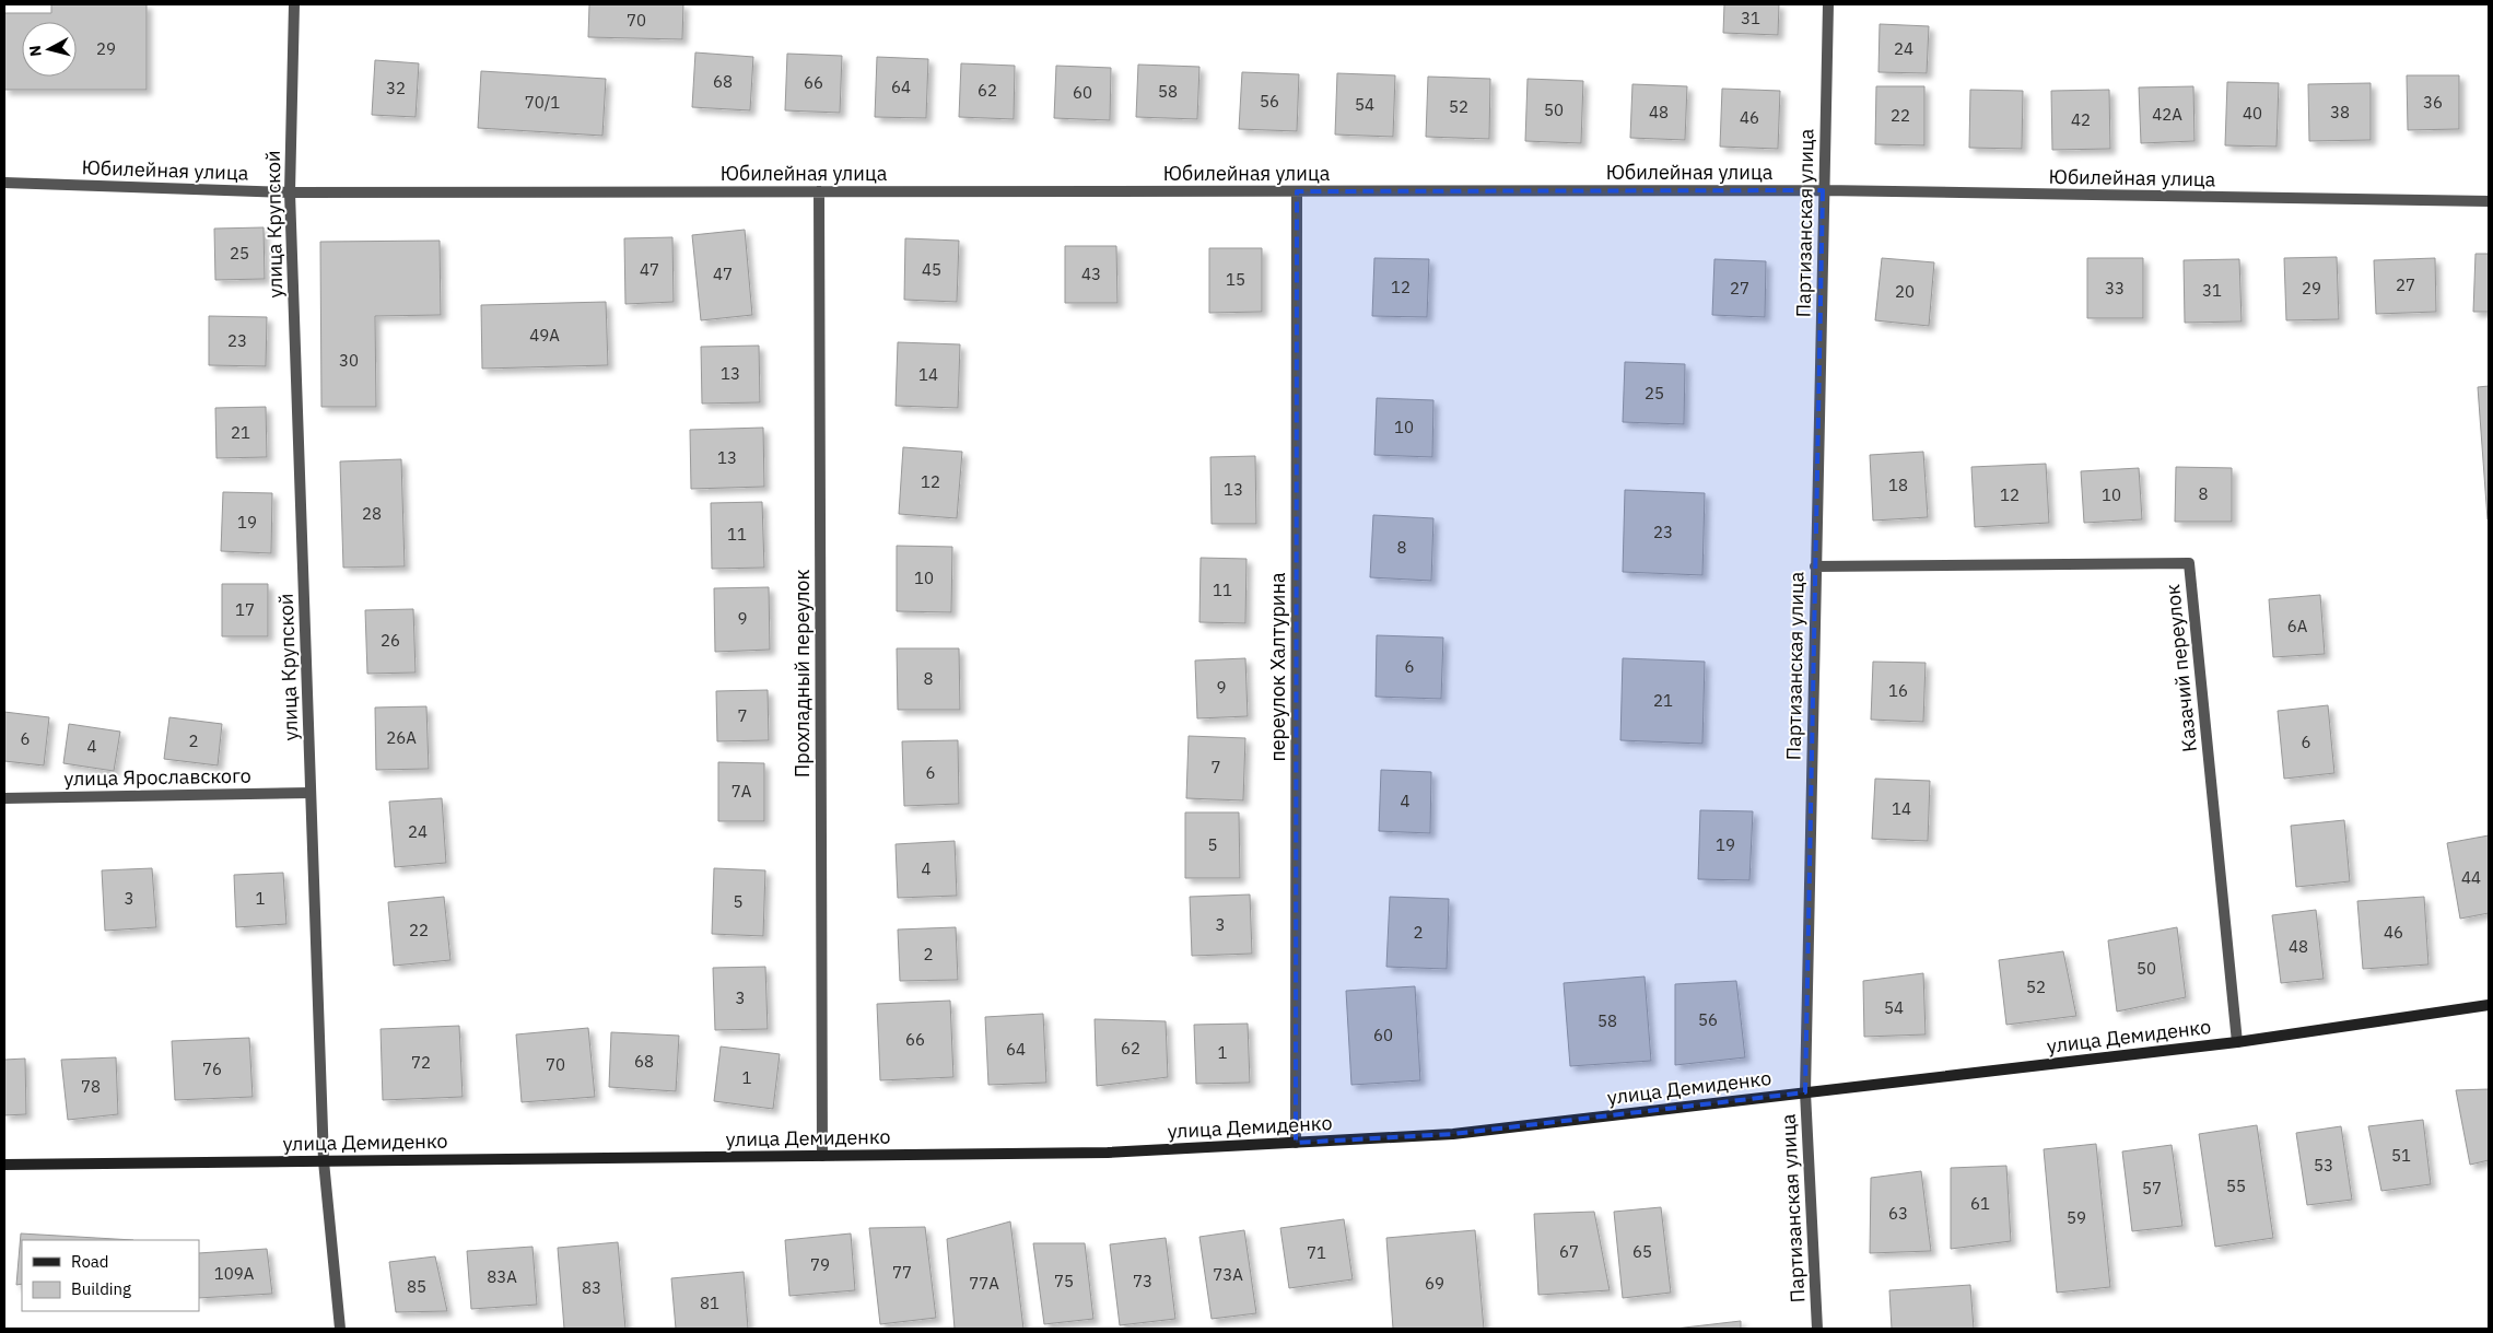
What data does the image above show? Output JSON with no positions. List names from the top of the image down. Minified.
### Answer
{"streets":{"main road":["улица Демиденко"],"street":["Юбилейная улица","Партизанская улица","улица Крупской","переулок Халтурина","Казачий переулок","Прохладный переулок","улица Ярославского"]},"crossings":[["Юбилейная улица","Партизанская улица"],["Юбилейная улица","улица Крупской"],["Юбилейная улица","переулок Халтурина"],["Юбилейная улица","Прохладный переулок"],["Партизанская улица","Казачий переулок"],["Партизанская улица","улица Демиденко"],["улица Крупской","улица Ярославского"],["улица Крупской","улица Демиденко"],["переулок Халтурина","улица Демиденко"],["Казачий переулок","улица Демиденко"],["Прохладный переулок","улица Демиденко"]],"house_numbers":["31","70","29","24","68","66","64","32","62","58","60","56","70/1","36","54","52","50","48","38","40","42А","22","46","42","25","47","45","47","43","15","27","12","27","33","29","31","20","49А","23","30","13","14","25","10","21","13","12","18","13","8","12","10","28","19","23","11","8","10","11","17","9","6А","26","6","8","9","16","21","7","26А","6","2","6","4","7","6","7А","4","14","24","5","19","4","44","3","1","5","3","22","2","46","48","2","50","52","3","54","56","58","60","66","62","64","1","68","72","70","76","1","78","51","53","55","57","61","63","59","67","65","71","79","77","109А","73А","83А","75","73","77А","69","85","83","81"],"legend":["Road","Building"],"north":"left"}
